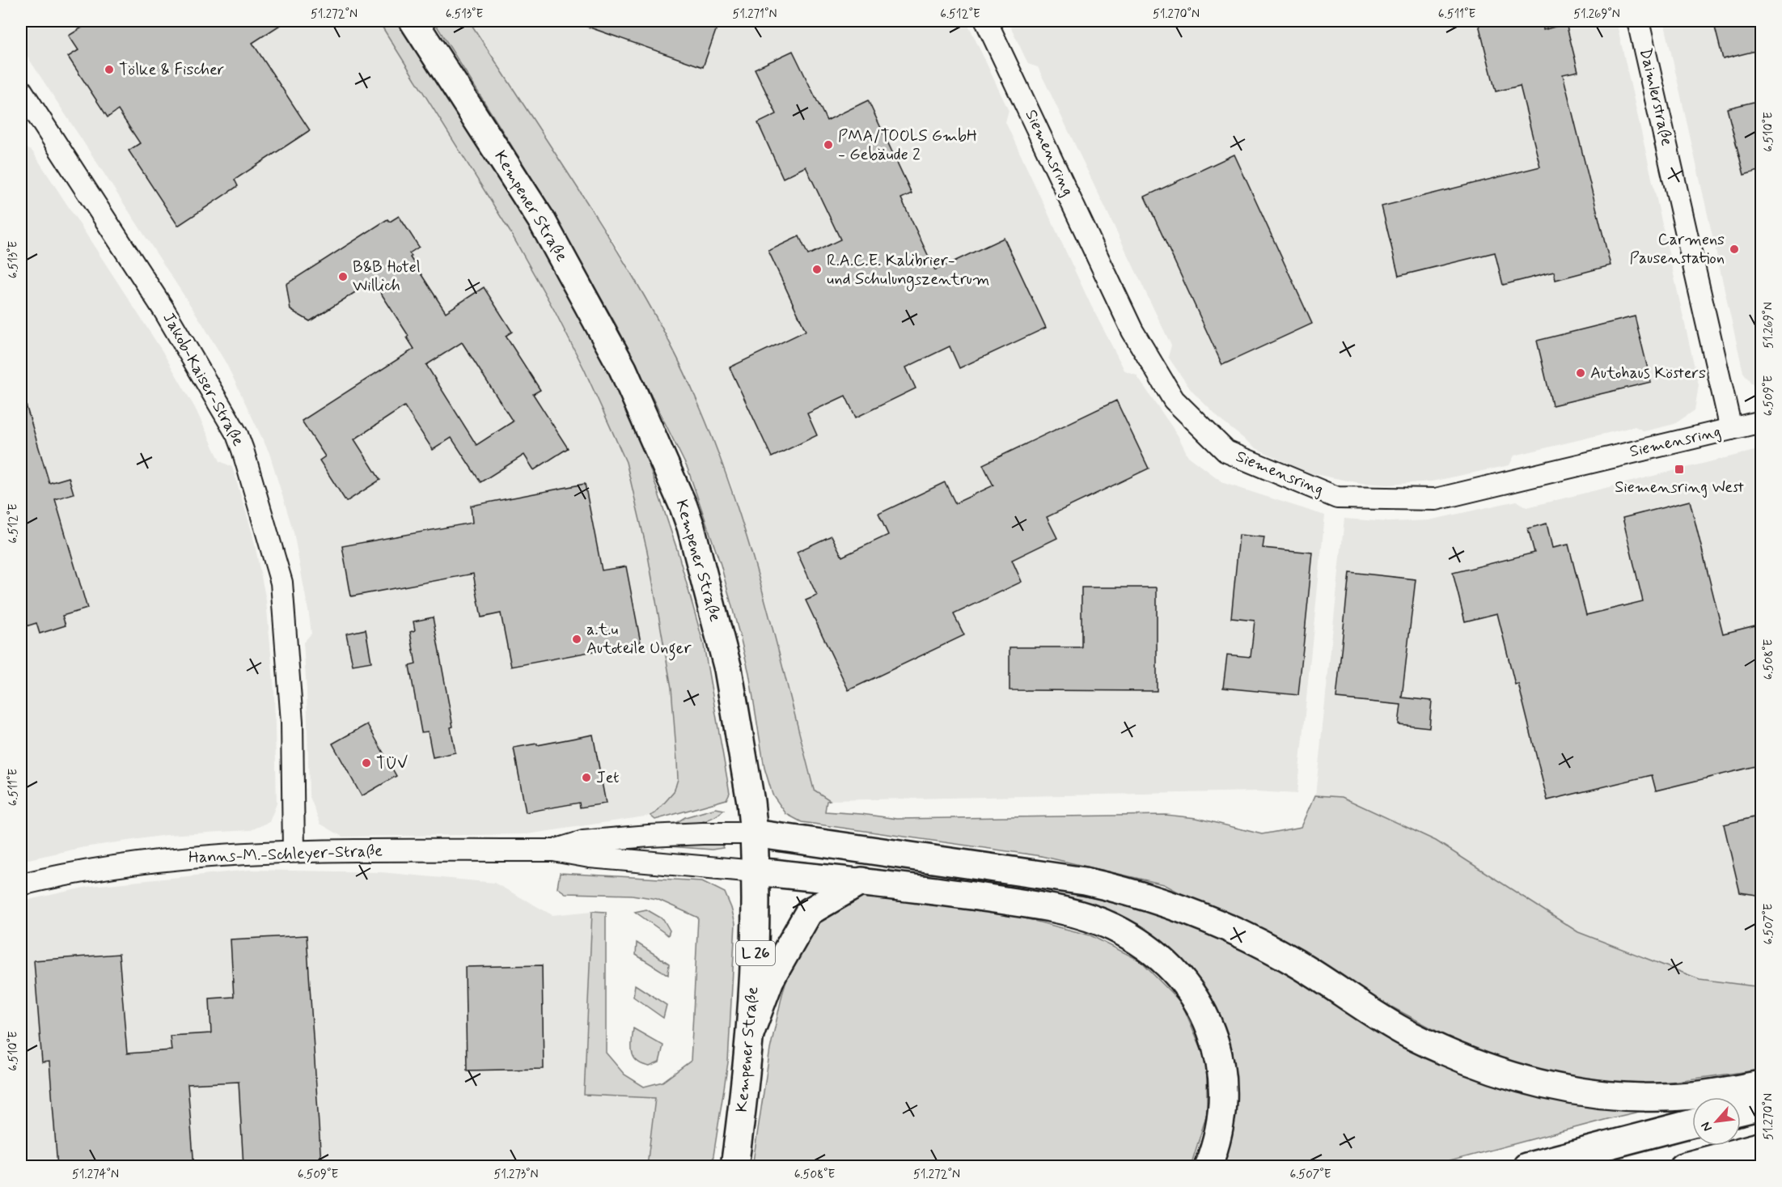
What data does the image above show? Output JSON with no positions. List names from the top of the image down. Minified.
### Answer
{"streets":{"main road":["Kempener Straße","L 26"],"street":["Daimlerstraße","Siemensring","Jakob-Kaiser-Straße","Hanns-M.-Schleyer-Straße"]},"crossings":[["Daimlerstraße","Siemensring"],["Kempener Straße","Hanns-M.-Schleyer-Straße"],["Jakob-Kaiser-Straße","Hanns-M.-Schleyer-Straße"]],"places":{"other":["Tölke & Fischer","PMA/TOOLS GmbH - Gebäude 2","Carmens Pausenstation","R.A.C.E. Kalibrier- und Schulungszentrum","B&B Hotel Willich","Autohaus Kösters","a.t.u Autoteile Unger","TÜV","Jet"],"transit":["Siemensring West"]},"north":"bottom left","coordinates":["51.272°N","6.513°E","51.271°N","6.512°E","51.270°N","6.511°E","51.269°N","6.510°E","6.509°E","6.508°E","6.507°E","51.274°N","51.273°N"]}
